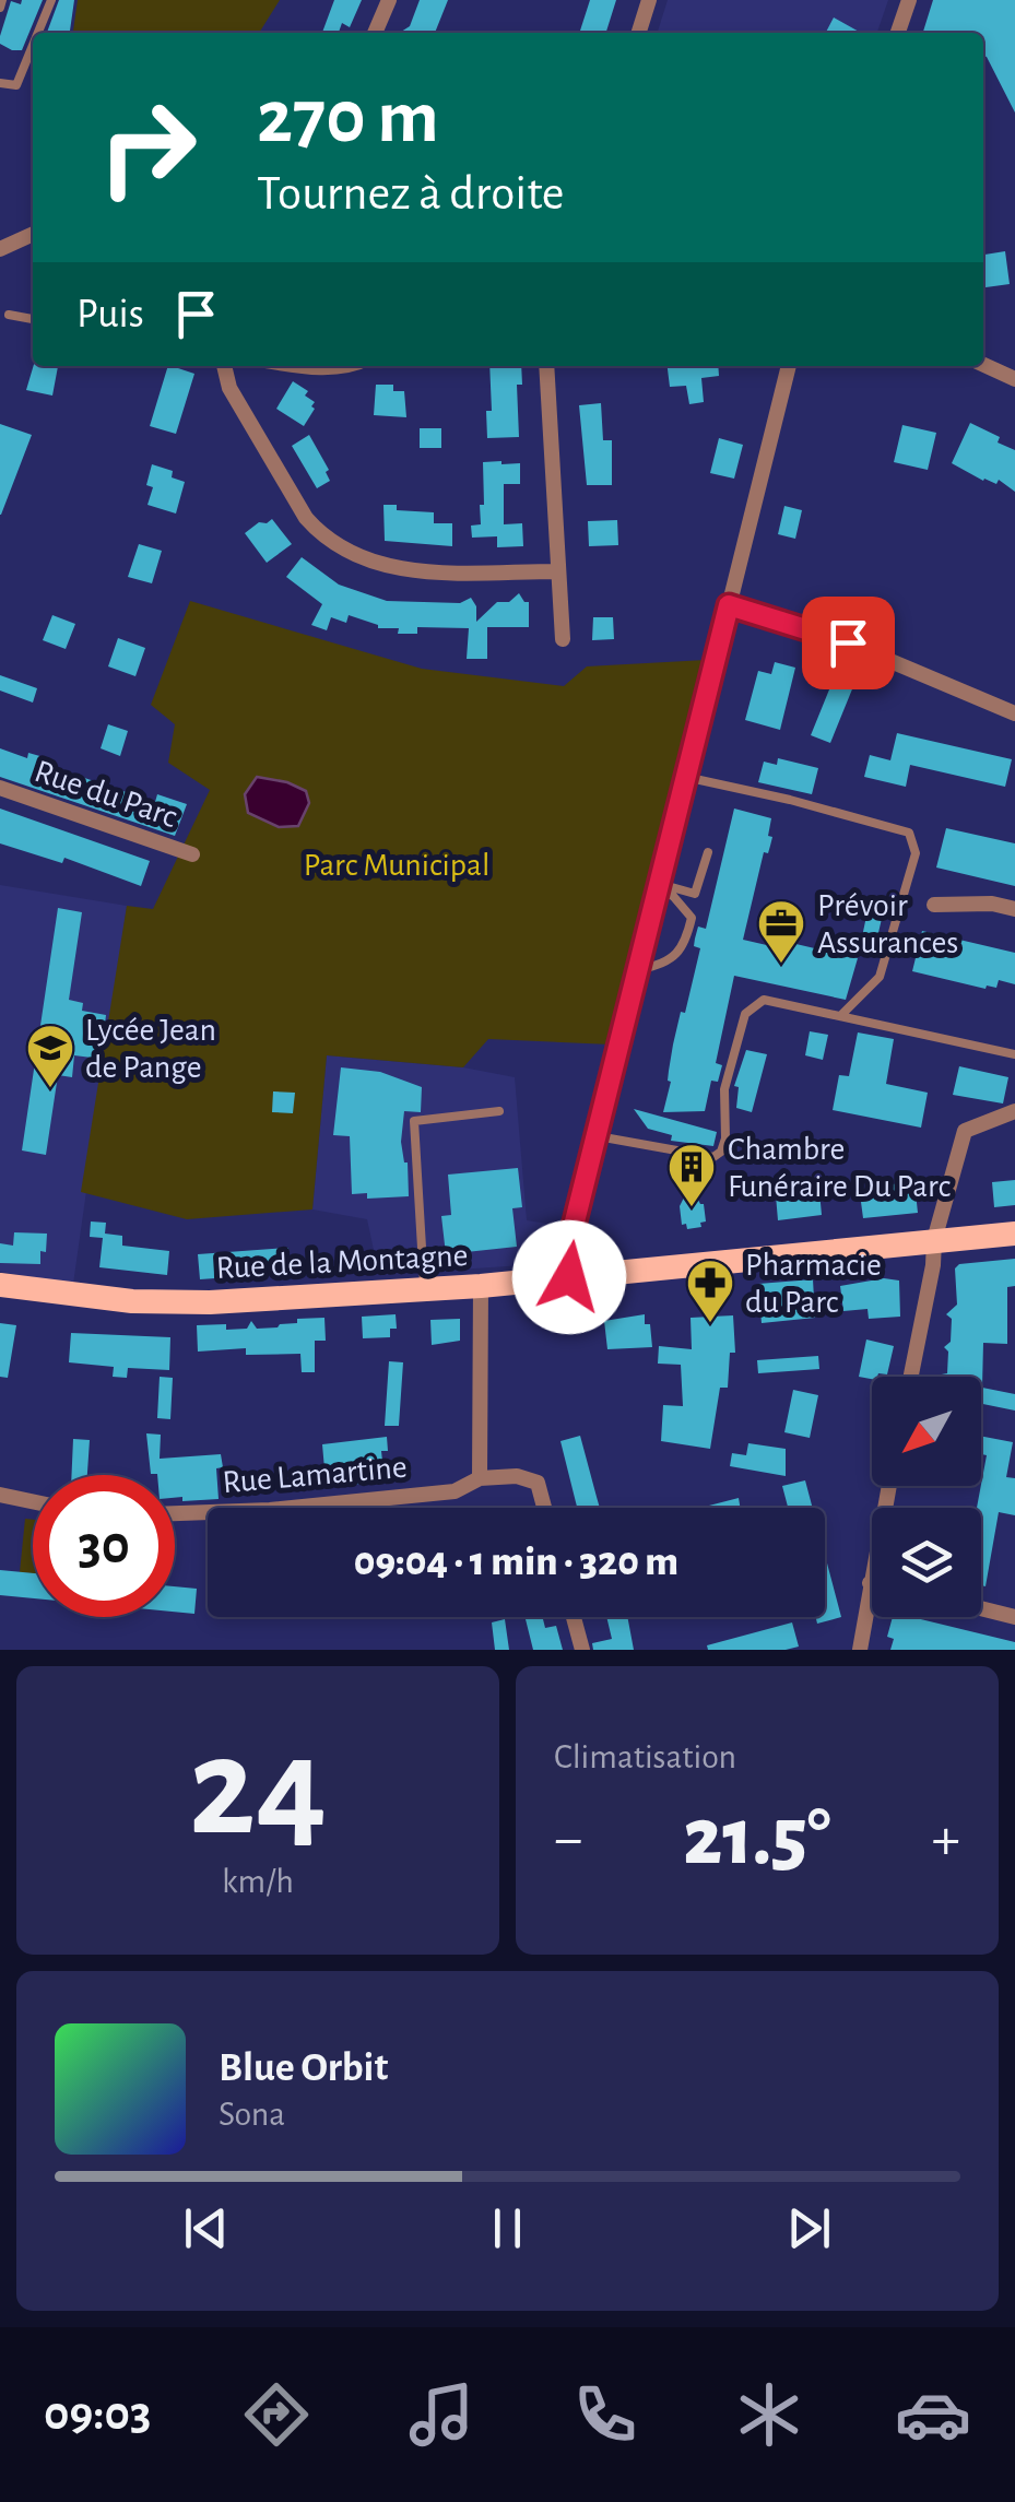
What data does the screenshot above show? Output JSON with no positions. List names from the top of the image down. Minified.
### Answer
{"streets":{"main road":["Rue de la Montagne"],"street":["Rue du Parc","Rue Lamartine"]},"parks":["Parc Municipal"],"places":{"office":["Prévoir Assurances"],"school or university":["Lycée Jean de Pange"],"building":["Chambre Funéraire Du Parc"],"pharmacy":["Pharmacie du Parc"]},"north":"bottom left","page":{"turn":["270 m","Tournez à droite"],"then":"Puis","limit":"30","trip":"09:04 · 1 min · 320 m","tile":[["24","km/h"],"Climatisation"],"heat":["−","21.5°","+"],"song":["Blue Orbit","Sona"],"tabs":"09:03"}}
